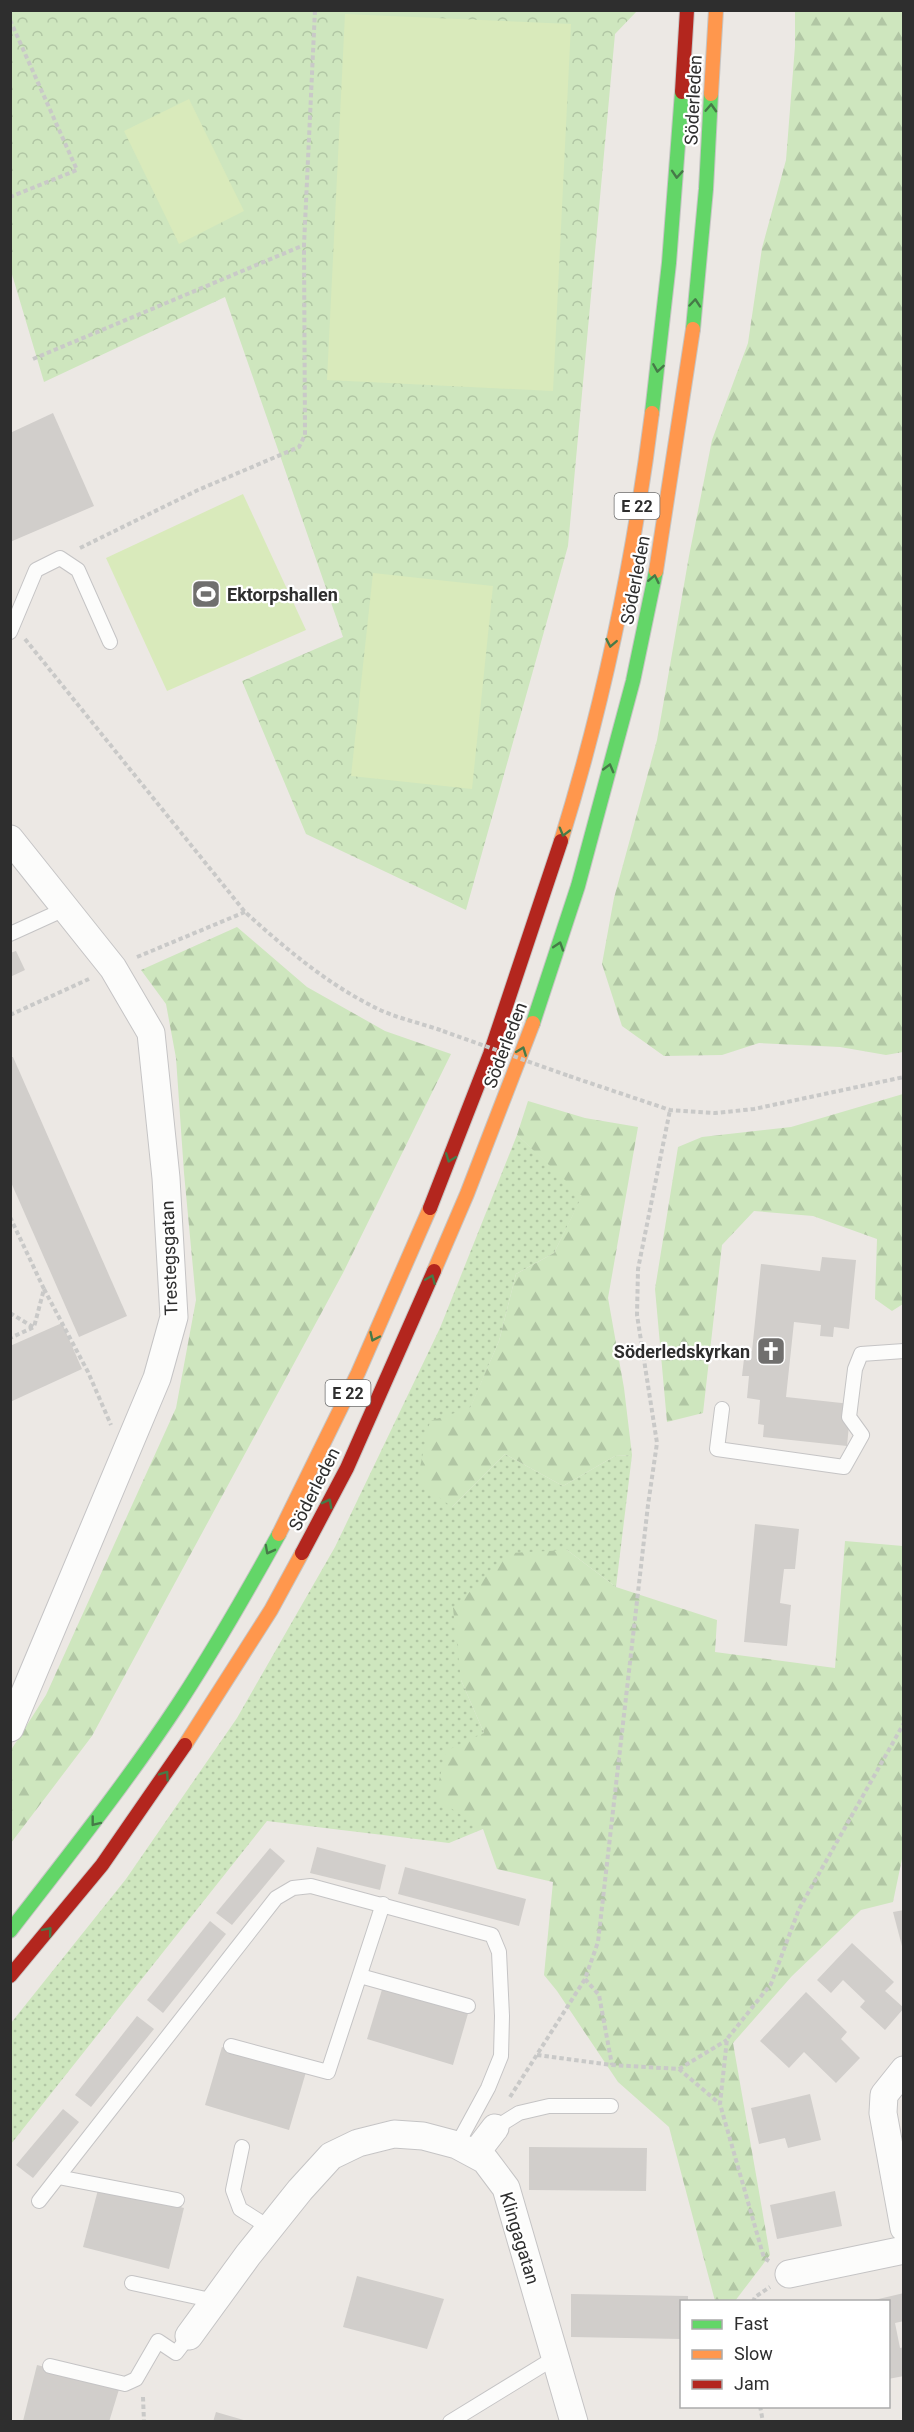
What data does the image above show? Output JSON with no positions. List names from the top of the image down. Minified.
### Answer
{"streets":{"highway":["Söderleden","E 22"],"street":["Trestegsgatan","Klingagatan"]},"places":{"sports":["Ektorpshallen"],"church":["Söderledskyrkan"]},"legend":["Fast","Slow","Jam"]}
